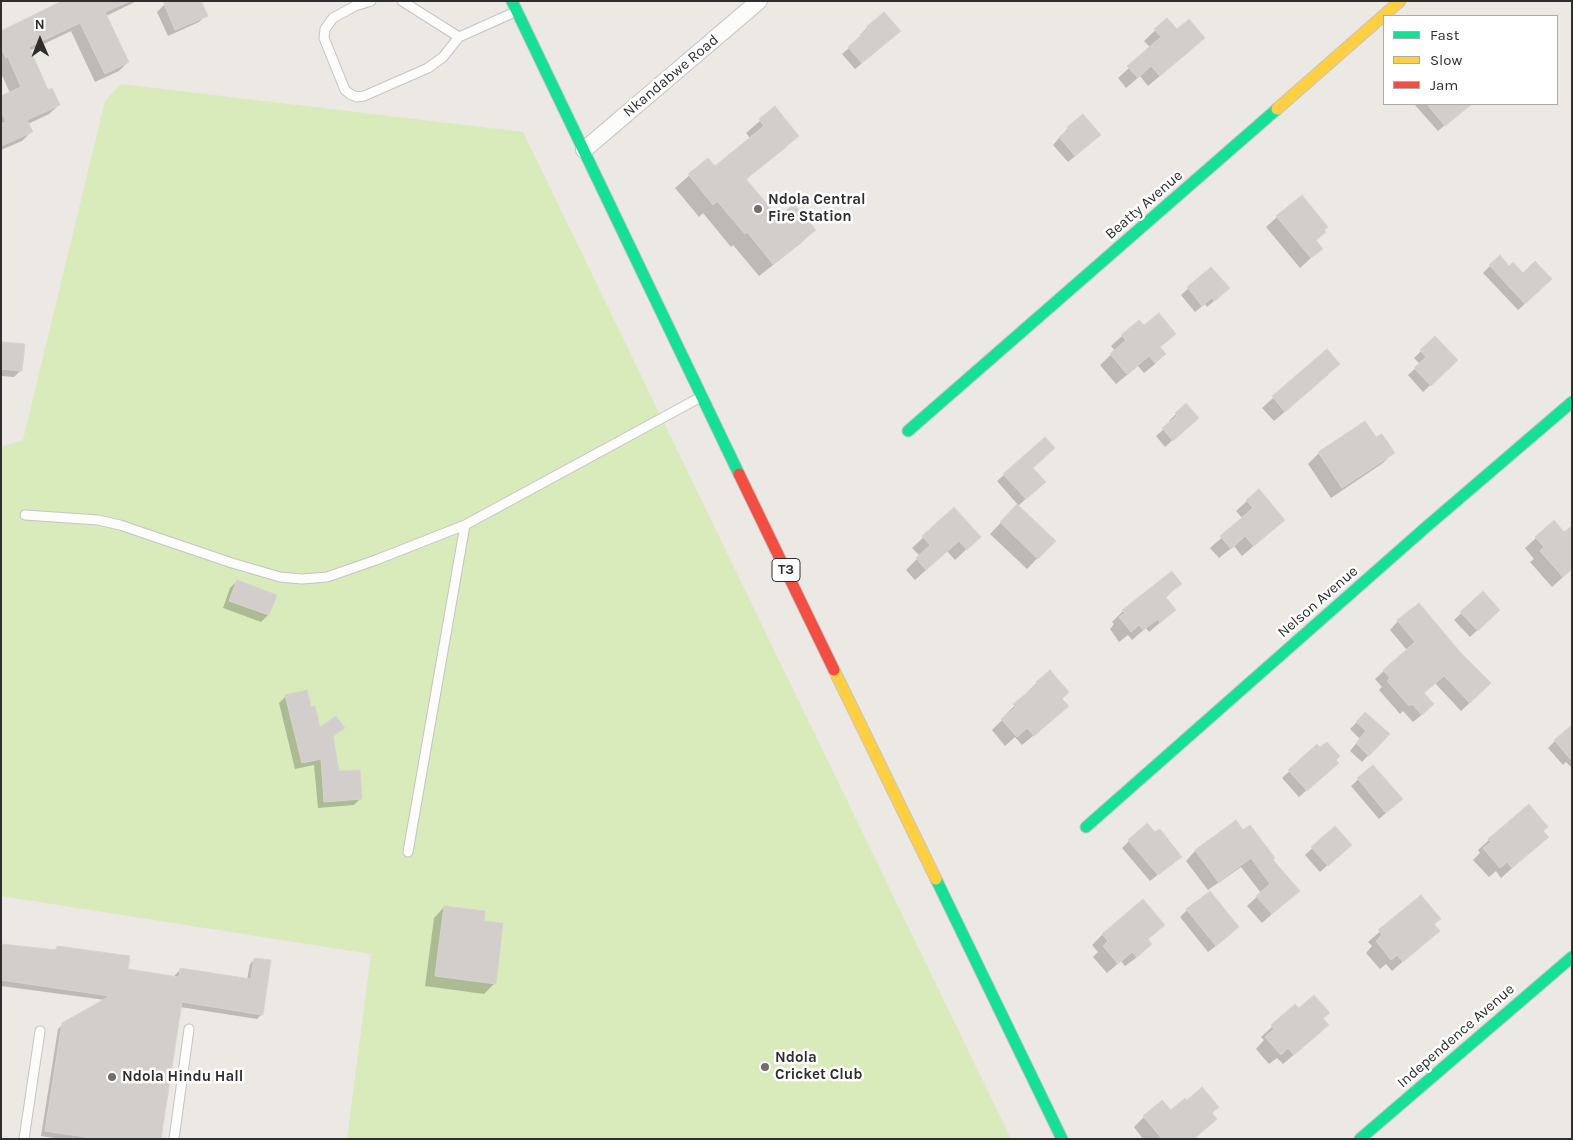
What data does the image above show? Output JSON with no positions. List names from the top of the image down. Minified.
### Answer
{"streets":{"main road":["Beatty Avenue","T3","Nelson Avenue","Independence Avenue"],"street":["Nkandabwe Road"]},"crossings":[["Nkandabwe Road","T3"]],"places":["Ndola Central Fire Station","Ndola Cricket Club","Ndola Hindu Hall"],"legend":["Fast","Slow","Jam"],"north":"top"}
